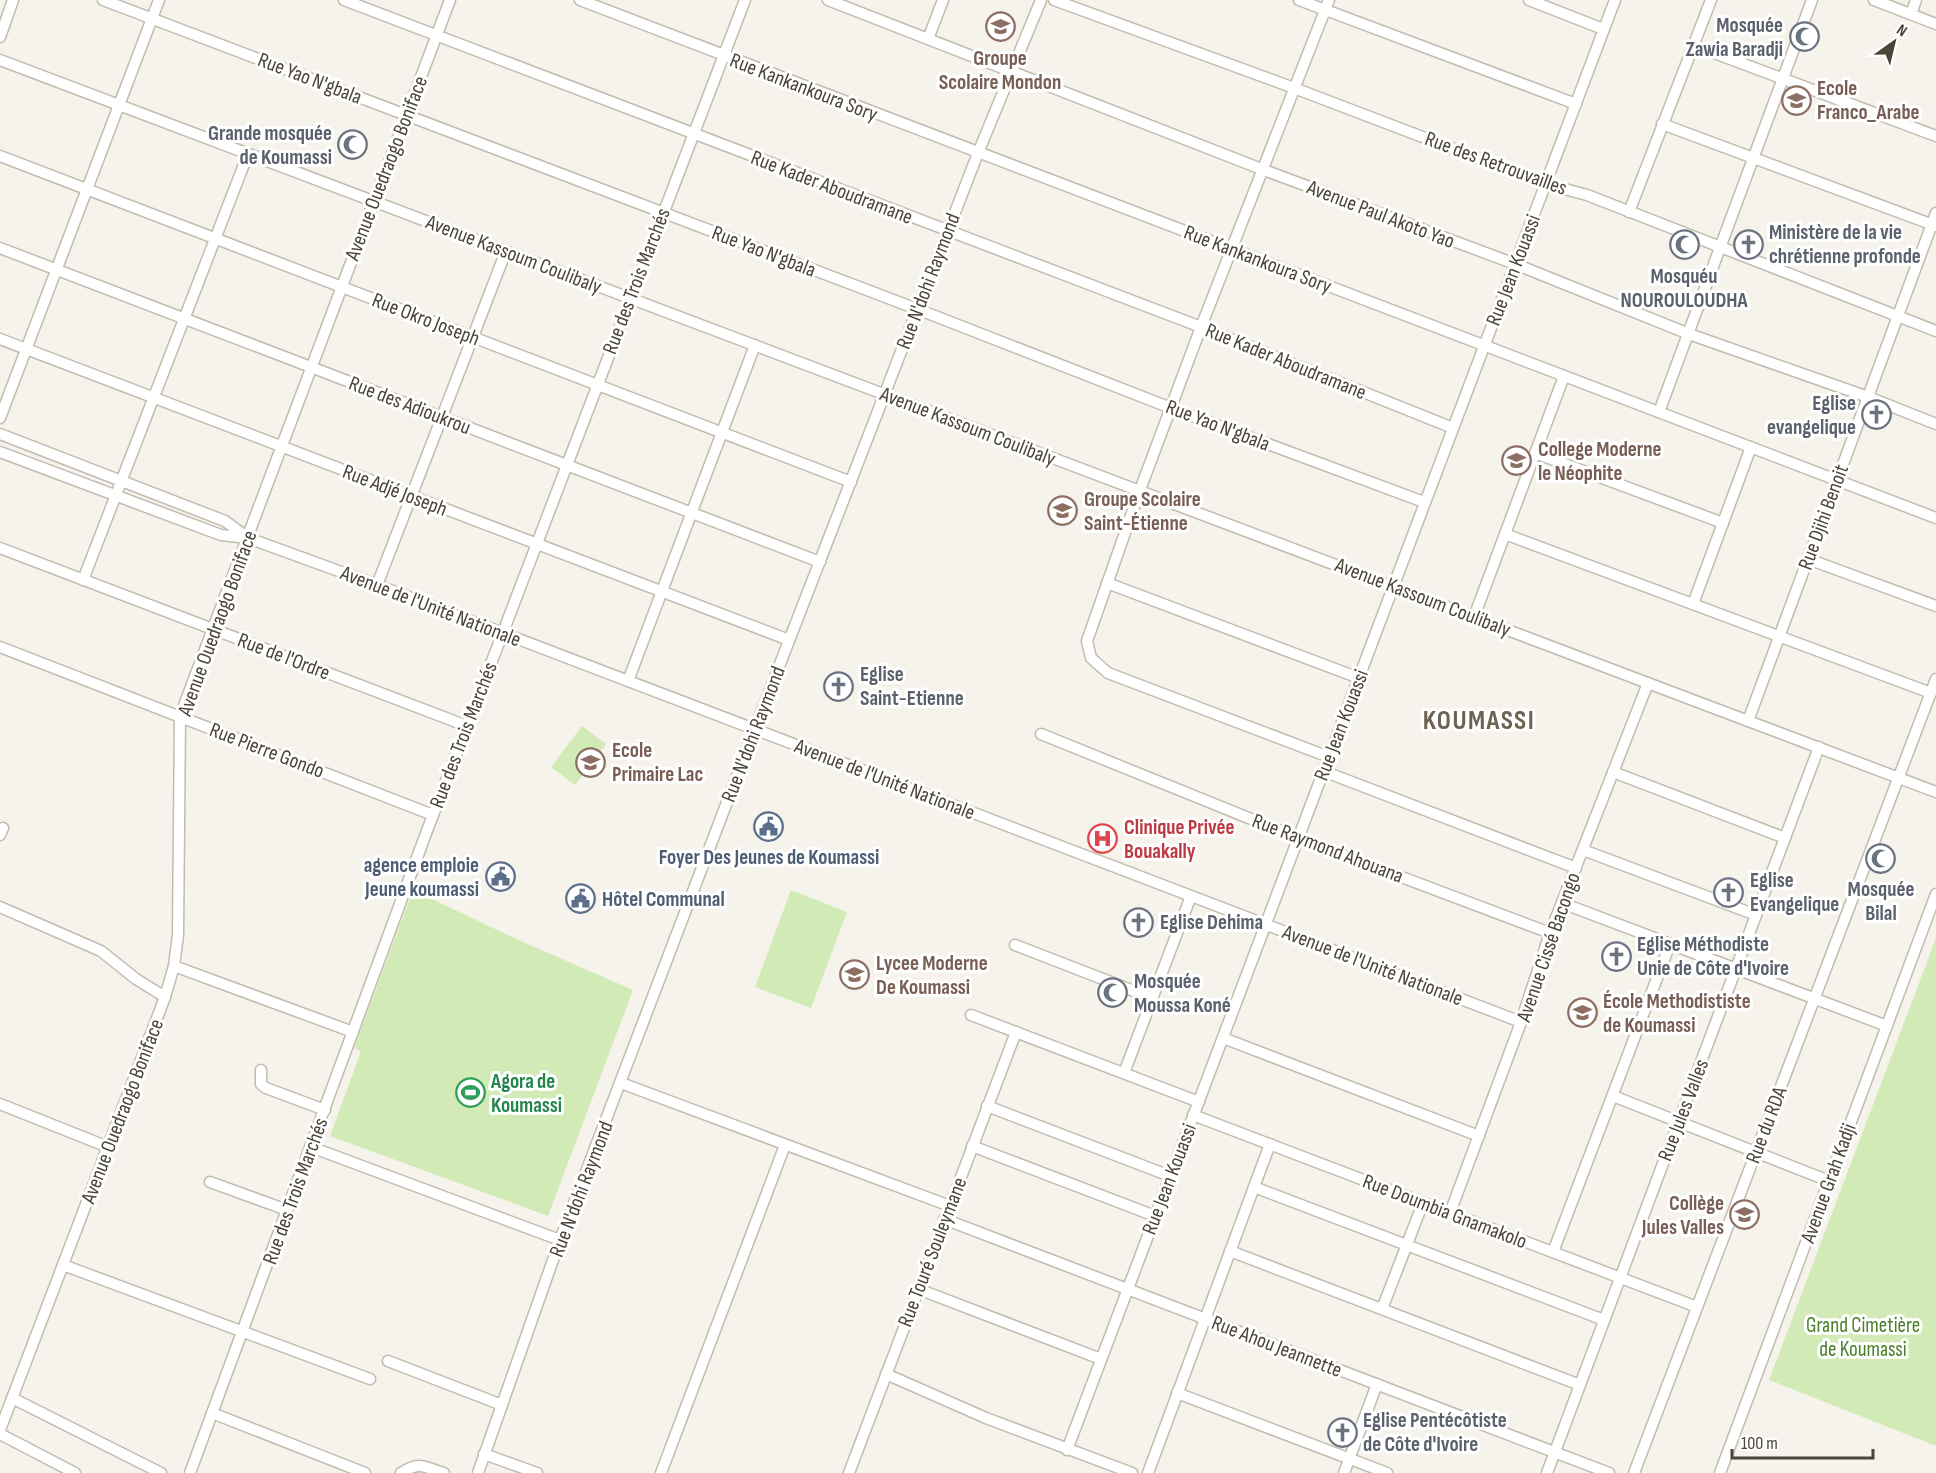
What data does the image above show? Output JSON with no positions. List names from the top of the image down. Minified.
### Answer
{"streets":{"street":["Rue Yao N'gbala","Rue Kankankoura Sory","Rue des Retrouvailles","Avenue Ouedraogo Boniface","Rue Kader Aboudramane","Avenue Paul Akoto Yao","Avenue Kassoum Coulibaly","Rue Jean Kouassi","Rue des Trois Marchés","Rue N'dohi Raymond","Rue Okro Joseph","Rue des Adioukrou","Rue Adjé Joseph","Rue Djihi Benoit","Avenue de l'Unité Nationale","Rue de l'Ordre","Rue Pierre Gondo","Rue Raymond Ahouana","Avenue Cissé Bacongo","Rue Jules Valles","Rue du RDA","Avenue Grah Kadji","Rue Doumbia Gnamakolo","Rue Touré Souleymane","Rue Ahou Jeannette"]},"crossings":[["Rue Yao N'gbala","Avenue Ouedraogo Boniface"],["Rue Yao N'gbala","Rue Jean Kouassi"],["Rue Yao N'gbala","Rue des Trois Marchés"],["Rue Yao N'gbala","Rue N'dohi Raymond"],["Rue Kankankoura Sory","Rue Jean Kouassi"],["Rue Kankankoura Sory","Rue des Trois Marchés"],["Rue Kankankoura Sory","Rue N'dohi Raymond"],["Rue Kankankoura Sory","Rue Djihi Benoit"],["Rue des Retrouvailles","Rue Jean Kouassi"],["Rue des Retrouvailles","Rue Djihi Benoit"],["Avenue Ouedraogo Boniface","Rue Kader Aboudramane"],["Avenue Ouedraogo Boniface","Avenue Kassoum Coulibaly"],["Avenue Ouedraogo Boniface","Rue Okro Joseph"],["Avenue Ouedraogo Boniface","Rue des Adioukrou"],["Avenue Ouedraogo Boniface","Rue Adjé Joseph"],["Avenue Ouedraogo Boniface","Avenue de l'Unité Nationale"],["Avenue Ouedraogo Boniface","Rue de l'Ordre"],["Avenue Ouedraogo Boniface","Rue Pierre Gondo"],["Rue Kader Aboudramane","Rue Jean Kouassi"],["Rue Kader Aboudramane","Rue des Trois Marchés"],["Rue Kader Aboudramane","Rue N'dohi Raymond"],["Avenue Paul Akoto Yao","Rue Jean Kouassi"],["Avenue Paul Akoto Yao","Rue N'dohi Raymond"],["Avenue Paul Akoto Yao","Rue Djihi Benoit"],["Avenue Kassoum Coulibaly","Rue Jean Kouassi"],["Avenue Kassoum Coulibaly","Rue des Trois Marchés"],["Avenue Kassoum Coulibaly","Rue N'dohi Raymond"],["Avenue Kassoum Coulibaly","Rue Djihi Benoit"],["Avenue Kassoum Coulibaly","Avenue Cissé Bacongo"],["Avenue Kassoum Coulibaly","Rue Jules Valles"],["Avenue Kassoum Coulibaly","Rue du RDA"],["Rue Jean Kouassi","Avenue de l'Unité Nationale"],["Rue Jean Kouassi","Rue Raymond Ahouana"],["Rue Jean Kouassi","Rue Doumbia Gnamakolo"],["Rue Jean Kouassi","Rue Ahou Jeannette"],["Rue des Trois Marchés","Rue Okro Joseph"],["Rue des Trois Marchés","Rue des Adioukrou"],["Rue des Trois Marchés","Rue Adjé Joseph"],["Rue des Trois Marchés","Avenue de l'Unité Nationale"],["Rue des Trois Marchés","Rue de l'Ordre"],["Rue des Trois Marchés","Rue Pierre Gondo"],["Rue N'dohi Raymond","Rue Okro Joseph"],["Rue N'dohi Raymond","Rue des Adioukrou"],["Rue N'dohi Raymond","Rue Adjé Joseph"],["Rue N'dohi Raymond","Avenue de l'Unité Nationale"],["Avenue de l'Unité Nationale","Avenue Cissé Bacongo"],["Rue Raymond Ahouana","Avenue Cissé Bacongo"],["Avenue Cissé Bacongo","Rue Doumbia Gnamakolo"],["Rue Jules Valles","Rue Doumbia Gnamakolo"],["Rue Jules Valles","Rue Ahou Jeannette"],["Rue du RDA","Rue Doumbia Gnamakolo"],["Rue Touré Souleymane","Rue Ahou Jeannette"]],"districts":["KOUMASSI"],"parks":["Grand Cimetière de Koumassi"],"places":{"school or university":["Groupe Scolaire Mondon","Ecole Franco_Arabe","College Moderne le Néophite","Groupe Scolaire Saint-Étienne","Ecole Primaire Lac","Lycee Moderne De Koumassi","École Methodististe de Koumassi","Collège Jules Valles"],"mosque":["Mosquée Zawia Baradji","Grande mosquée de Koumassi","Mosquéu NOUROULOUDHA","Mosquée Bilal","Mosquée Moussa Koné"],"church":["Ministère de la vie chrétienne profonde","Eglise evangelique","Eglise Saint-Etienne","Eglise Evangelique","Eglise Dehima","Eglise Méthodiste Unie de Côte d'Ivoire","Eglise Pentécôtiste de Côte d'Ivoire"],"public building":["Foyer Des Jeunes de Koumassi","agence emploie Jeune koumassi","Hôtel Communal"],"hospital":["Clinique Privée Bouakally"],"sports":["Agora de Koumassi"]},"scale_bar":"100 m","north":"top right"}
